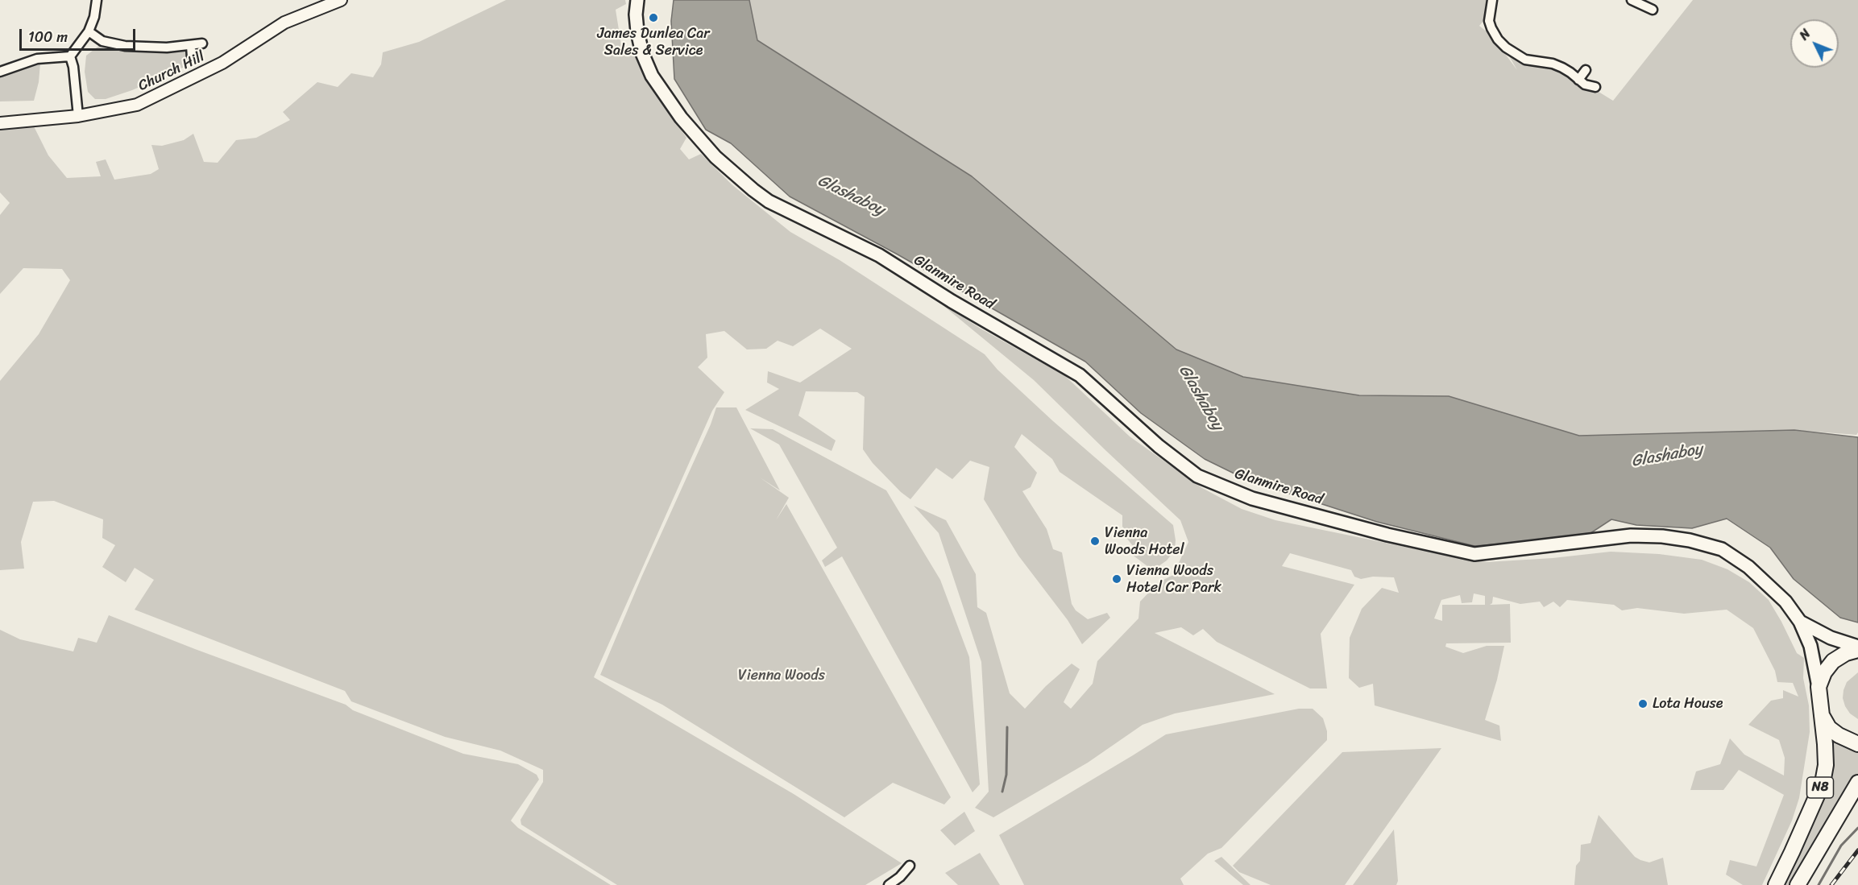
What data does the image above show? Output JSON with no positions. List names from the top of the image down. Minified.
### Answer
{"streets":{"highway":["N8"],"main road":["Glanmire Road"],"street":["Church Hill"]},"crossings":[["Glanmire Road","N8"]],"water":["Glashaboy"],"parks":["Vienna Woods"],"places":["James Dunlea Car Sales & Service","Vienna Woods Hotel","Vienna Woods Hotel Car Park","Lota House"],"scale_bar":"100 m","north":"top left"}
